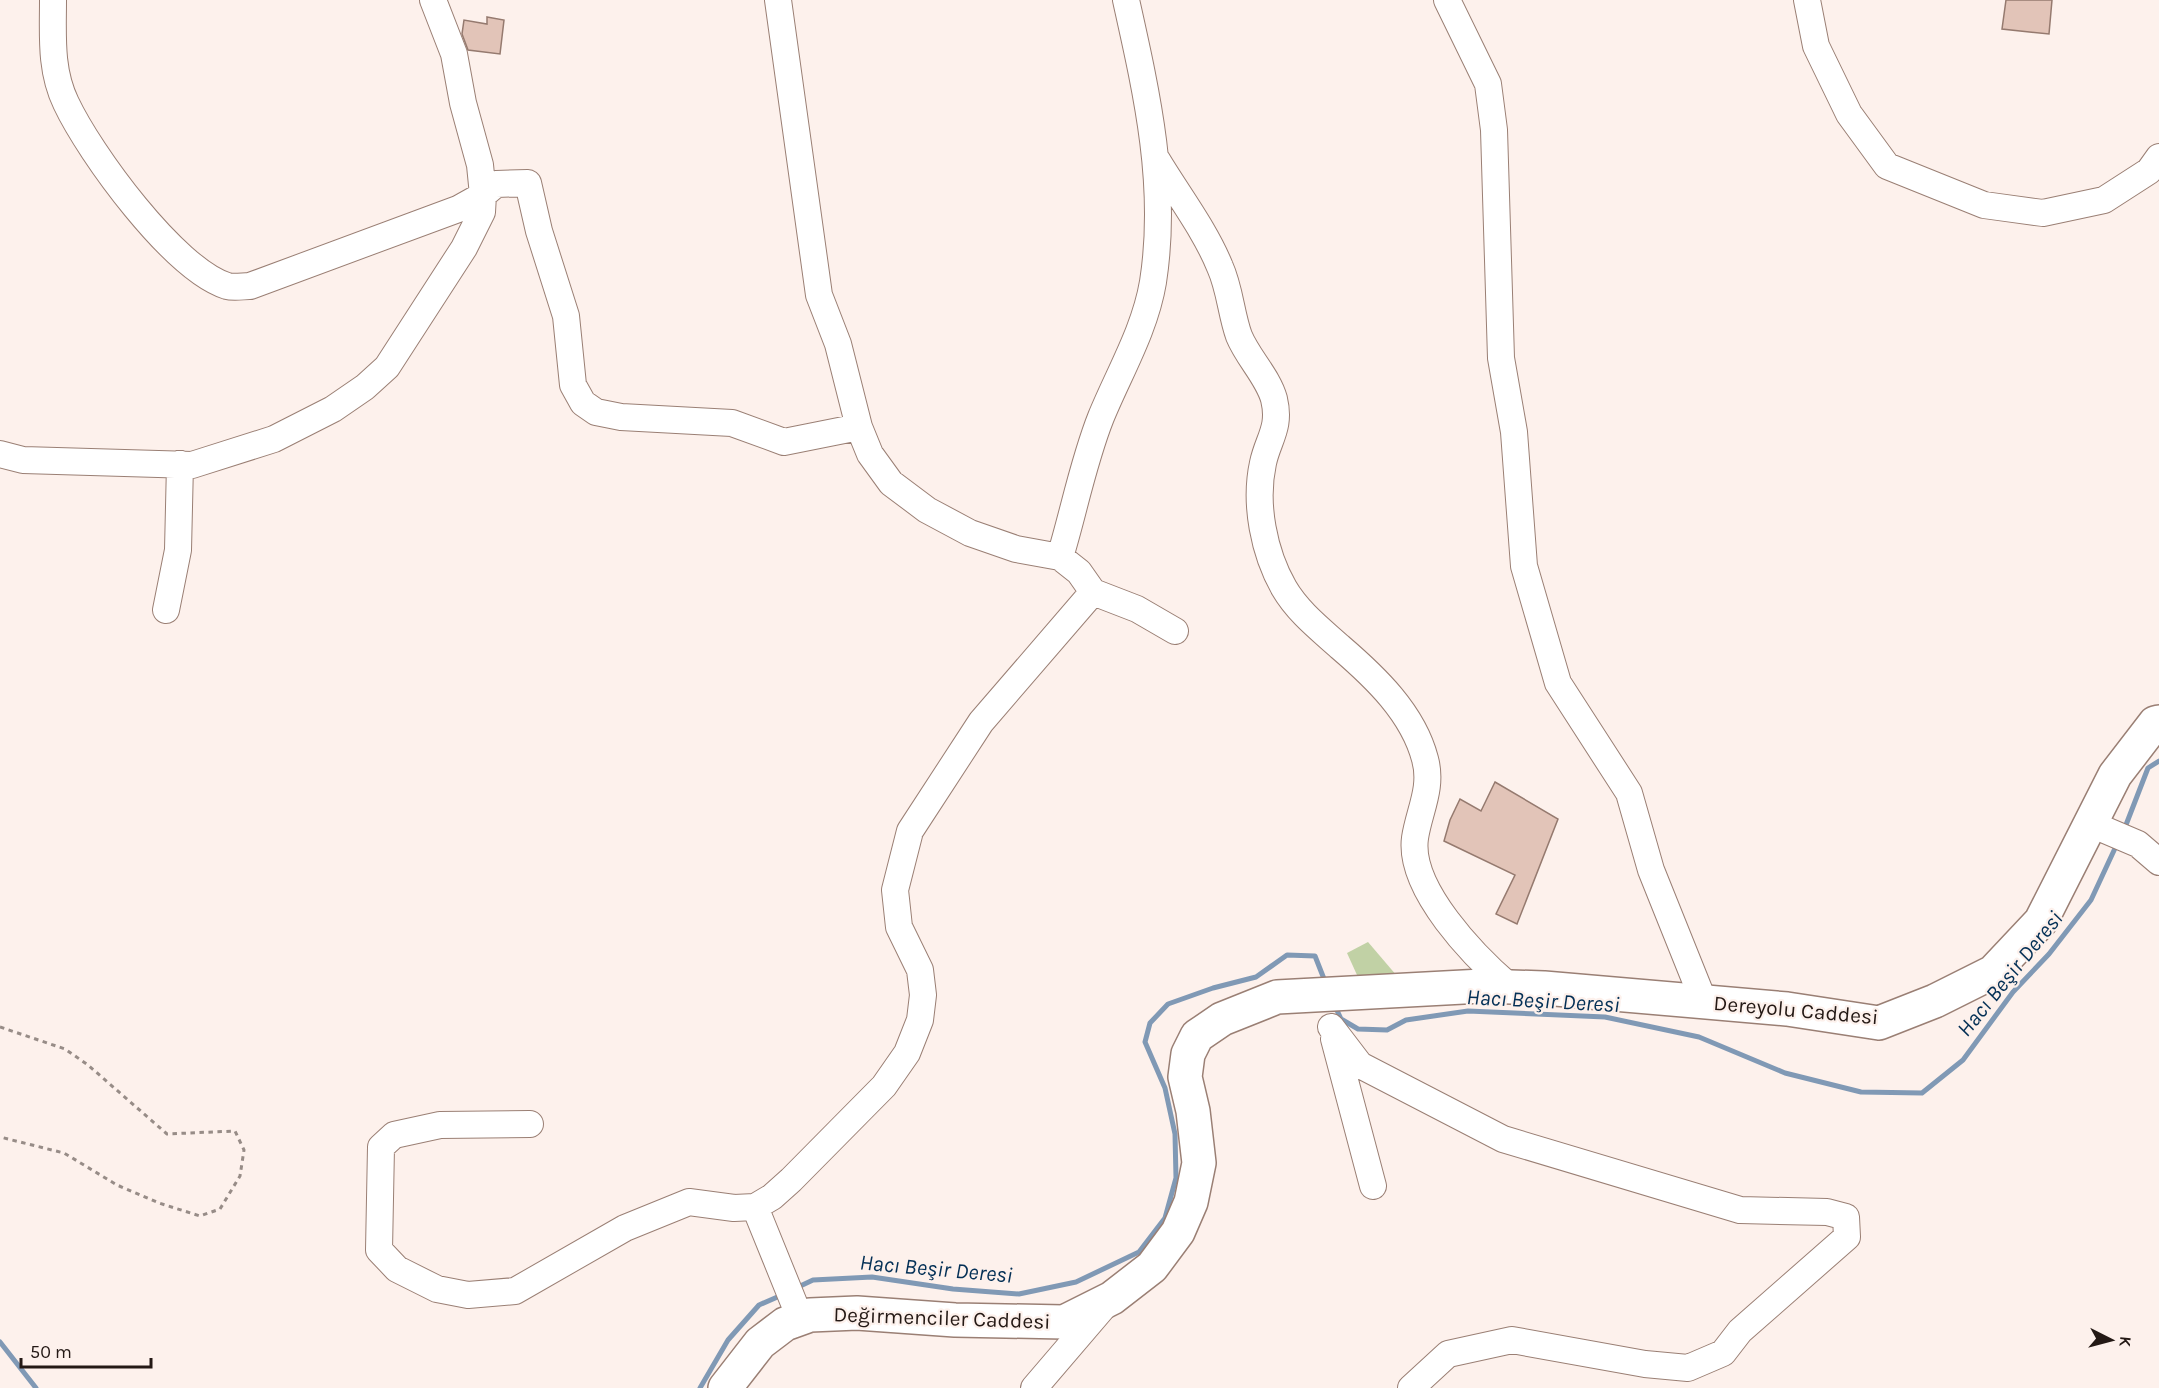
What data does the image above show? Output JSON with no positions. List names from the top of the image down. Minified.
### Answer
{"streets":{"main road":["Dereyolu Caddesi","Değirmenciler Caddesi"]},"crossings":[["Dereyolu Caddesi","Değirmenciler Caddesi"]],"water":["Hacı Beşir Deresi"],"scale_bar":"50 m","north":"right"}
